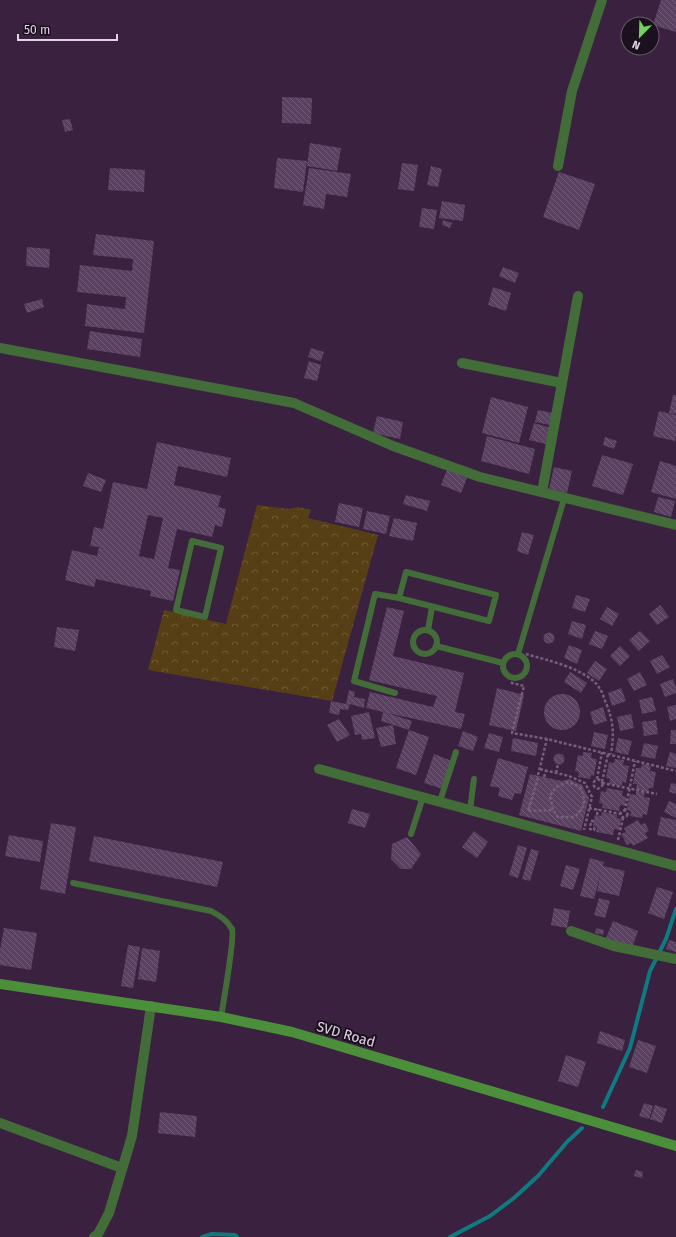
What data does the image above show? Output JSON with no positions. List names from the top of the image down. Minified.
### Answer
{"streets":{"main road":["SVD Road"]},"scale_bar":"50 m","north":"bottom left"}
